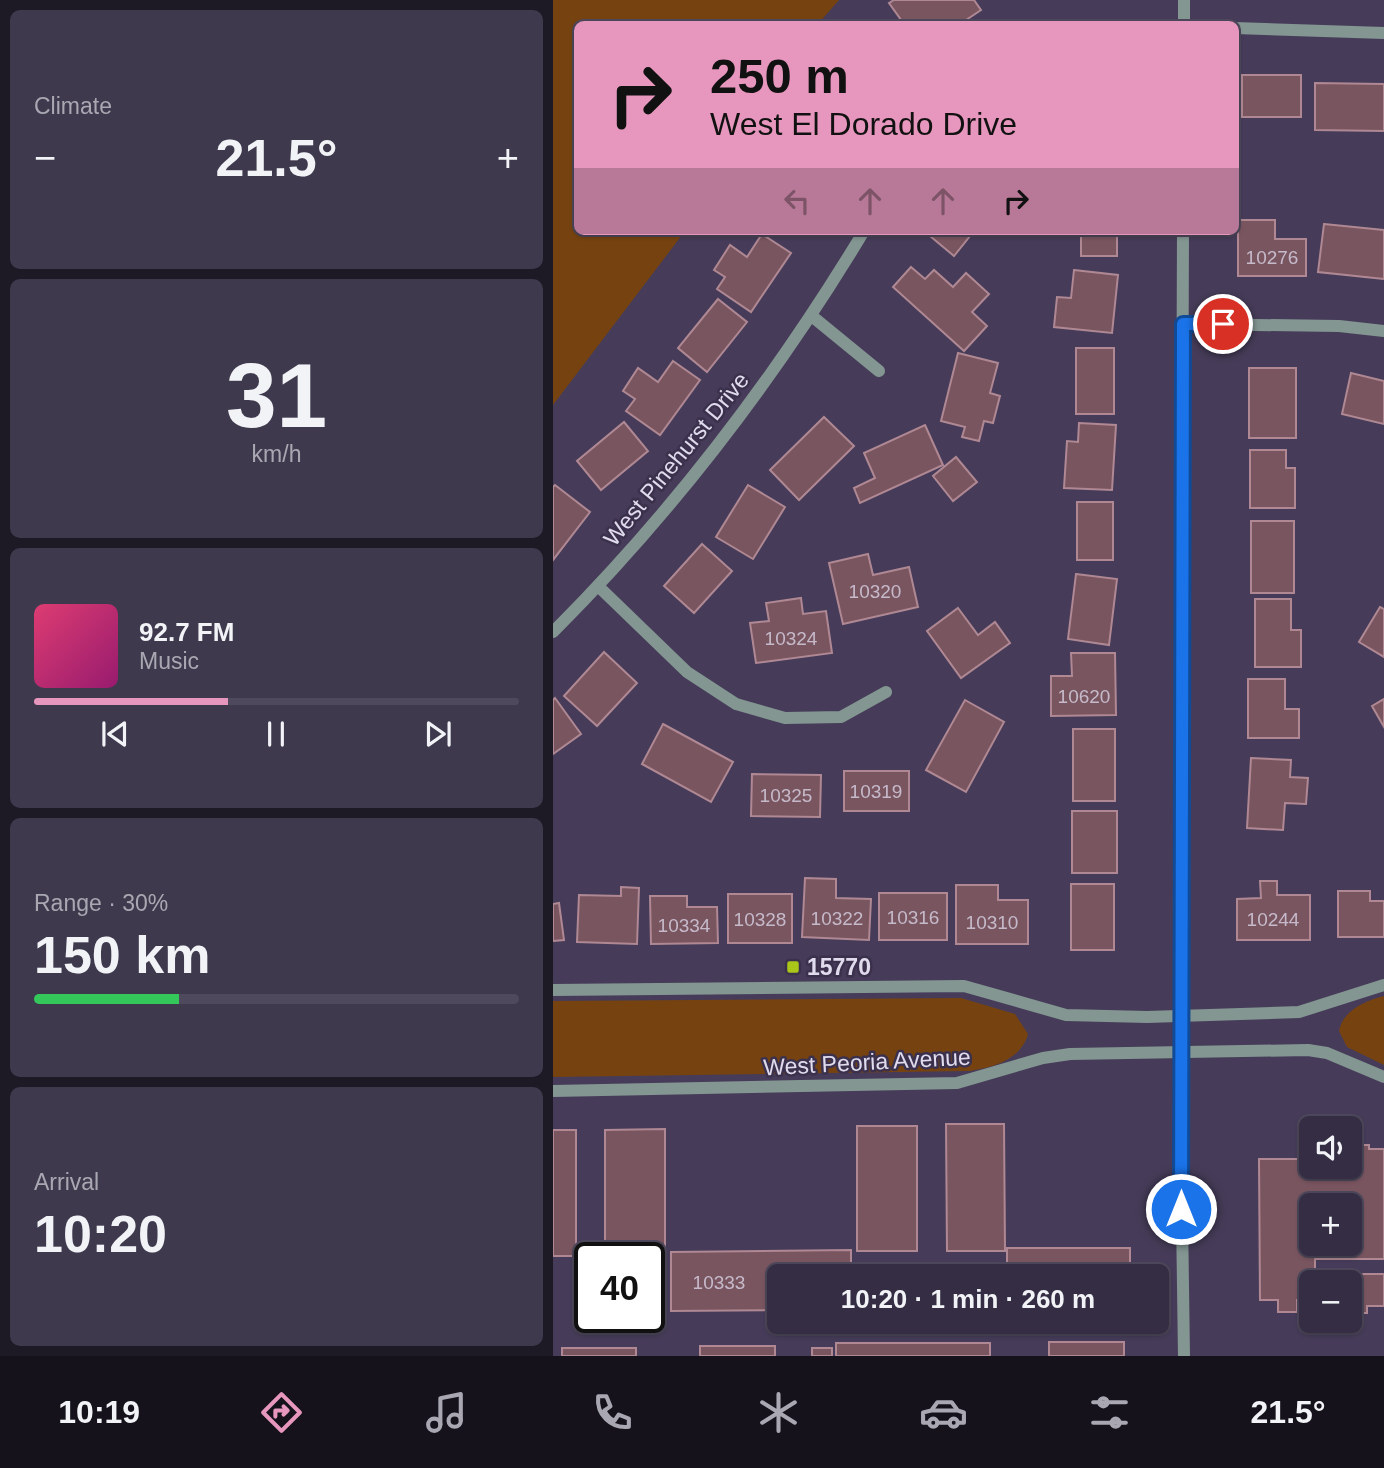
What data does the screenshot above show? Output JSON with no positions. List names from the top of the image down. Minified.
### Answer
{"streets":{"street":["West Pinehurst Drive","West Peoria Avenue"]},"places":{"transit":["15770"]},"house_numbers":["10276","10320","10324","10620","10319","10325","10316","10322","10328","10244","10310","10334","10333"],"page":{"tile":["Climate",["31","km/h"],["Range · 30%","150 km"],["Arrival","10:20"]],"turn":["250 m","West El Dorado Drive"],"heat":["−","21.5°","+"],"song":["92.7 FM","Music"],"map_buttons":["+","−"],"limit":"40","trip":"10:20 · 1 min · 260 m","tabs":["10:19","21.5°"]}}
